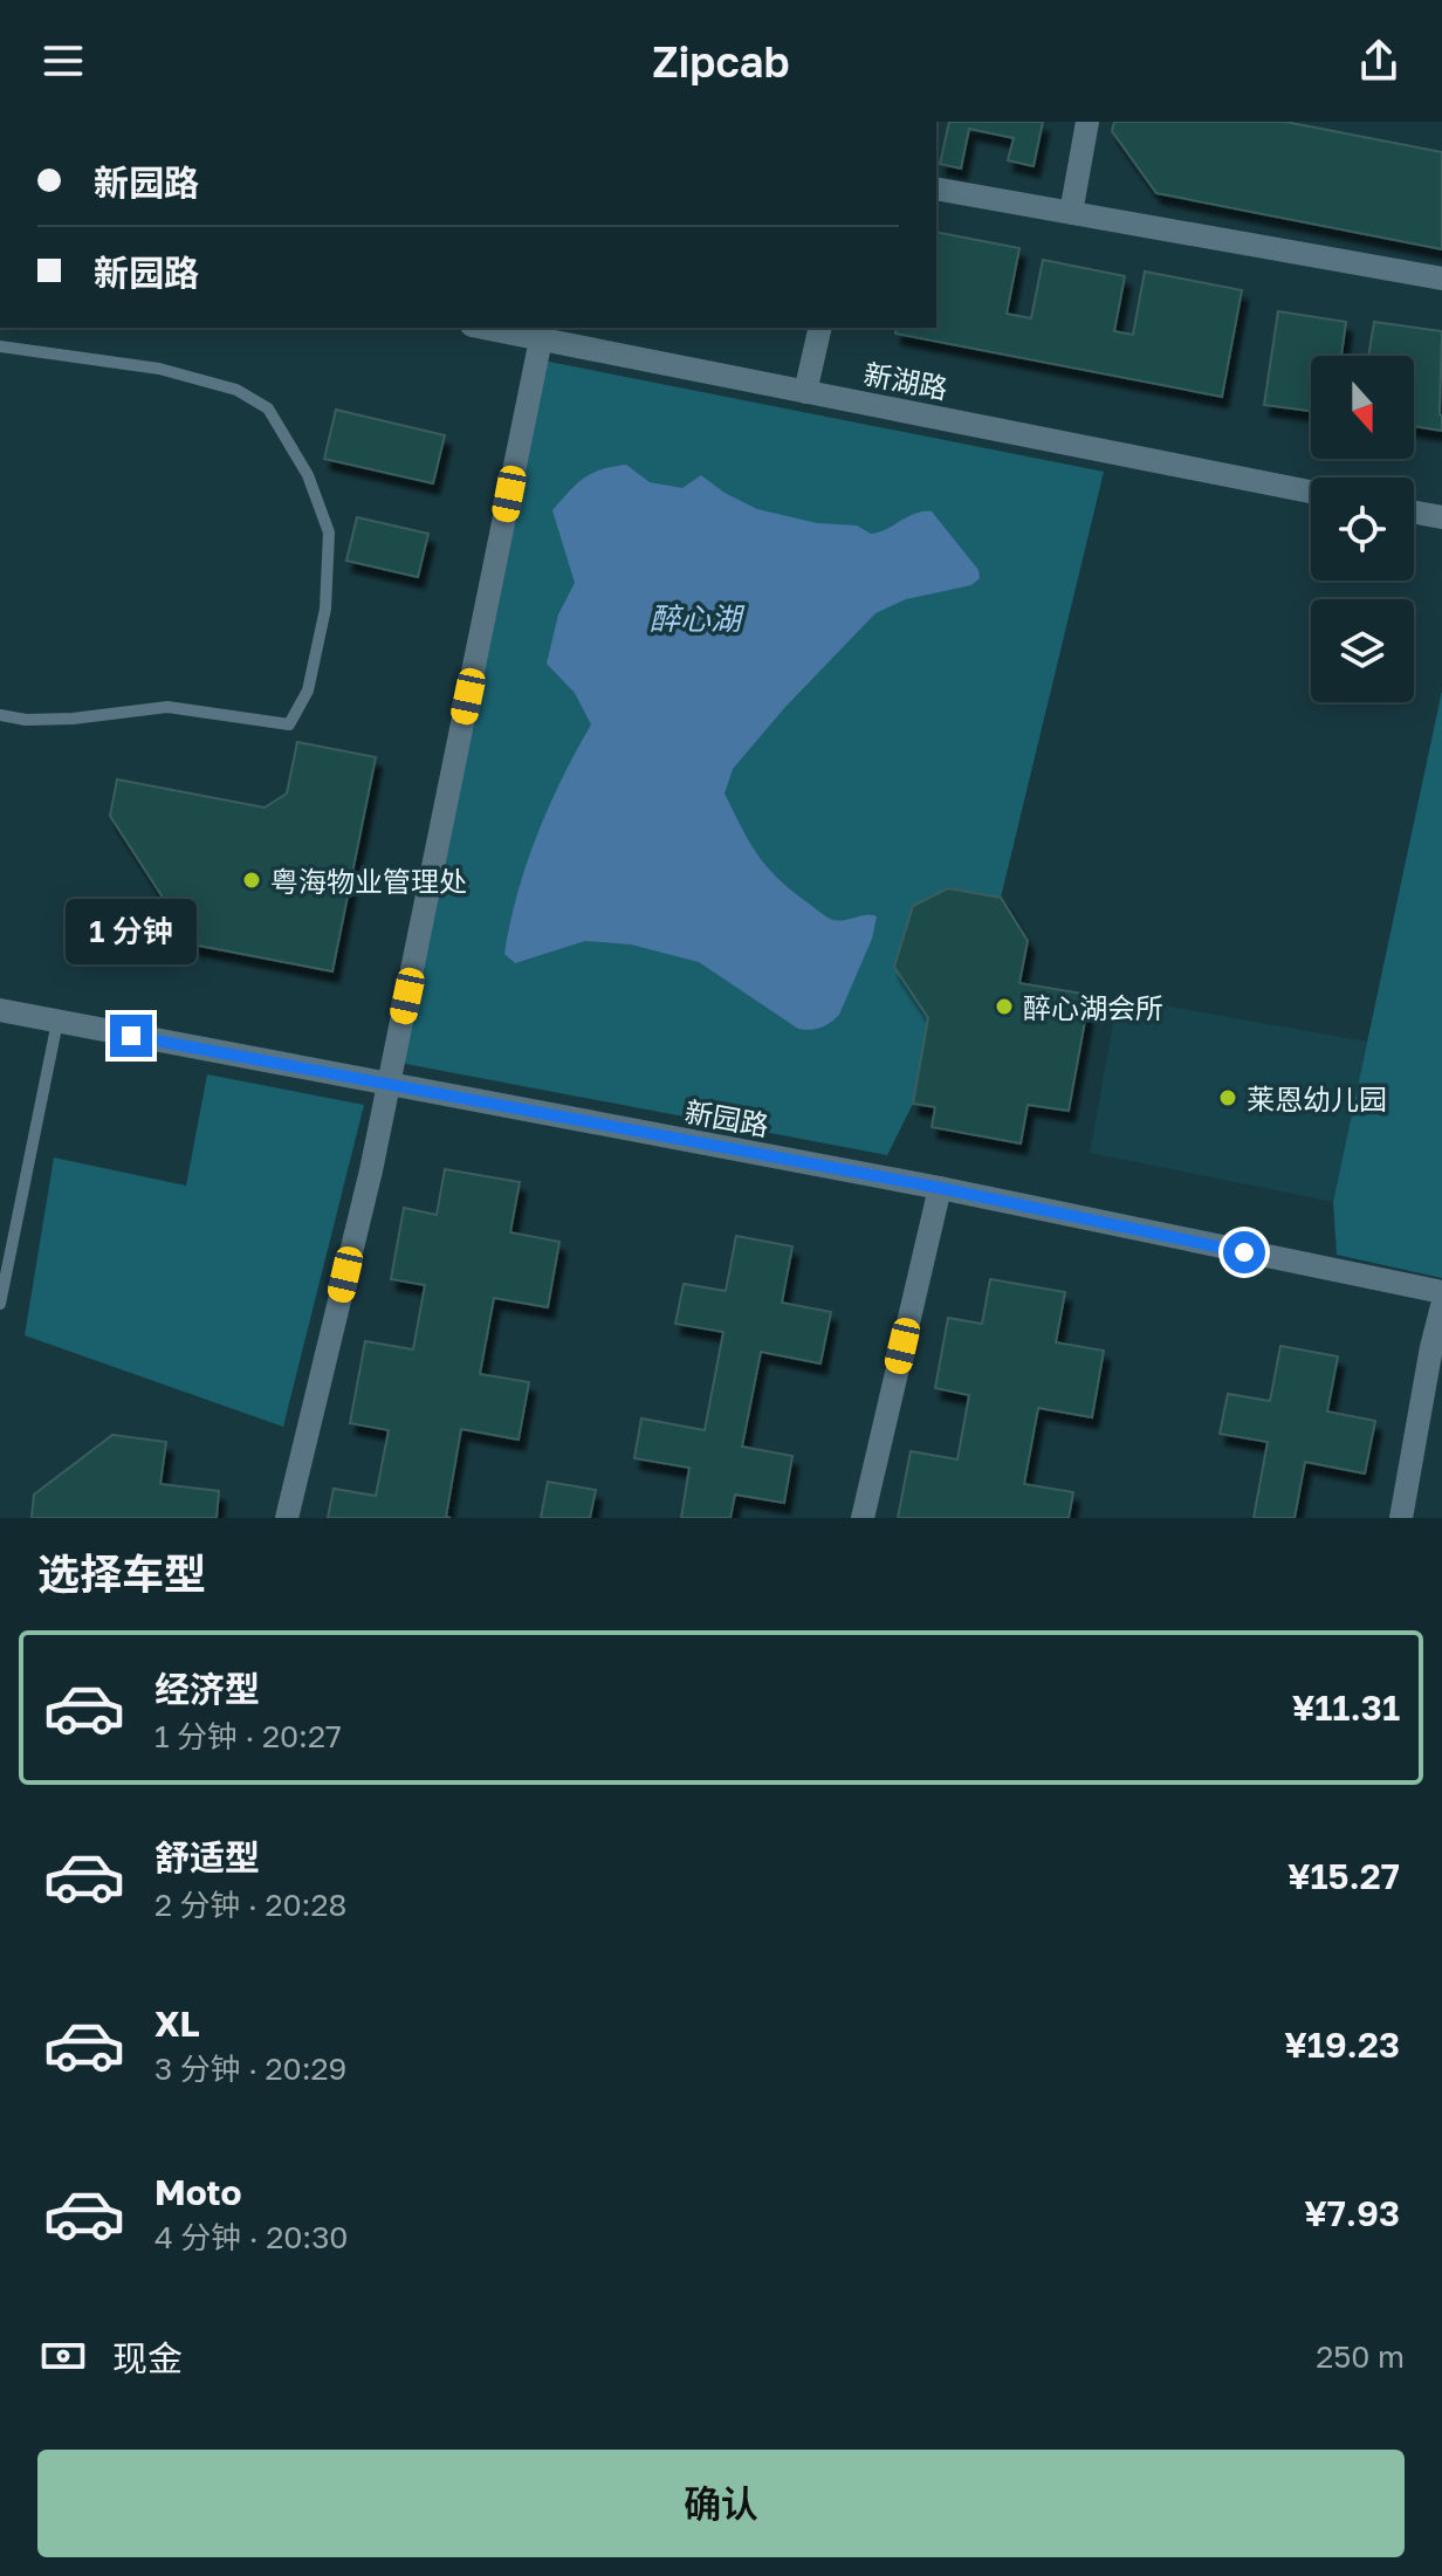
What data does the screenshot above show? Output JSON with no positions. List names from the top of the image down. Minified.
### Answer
{"streets":{"street":["新湖路","新园路"]},"water":["醉心湖"],"places":["粤海物业管理处","醉心湖会所","莱恩幼儿园"],"north":"bottom","page":{"header":"Zipcab","banner":["新园路","新园路"],"bubble":"1 分钟","heading":"选择车型","list":[{"name":"经济型","note":"1 分钟 · 20:27","value":"¥11.31"},{"name":"舒适型","note":"2 分钟 · 20:28","value":"¥15.27"},{"name":"XL","note":"3 分钟 · 20:29","value":"¥19.23"},{"name":"Moto","note":"4 分钟 · 20:30","value":"¥7.93"}],"pay":["现金","250 m"],"buttons":"确认"}}
